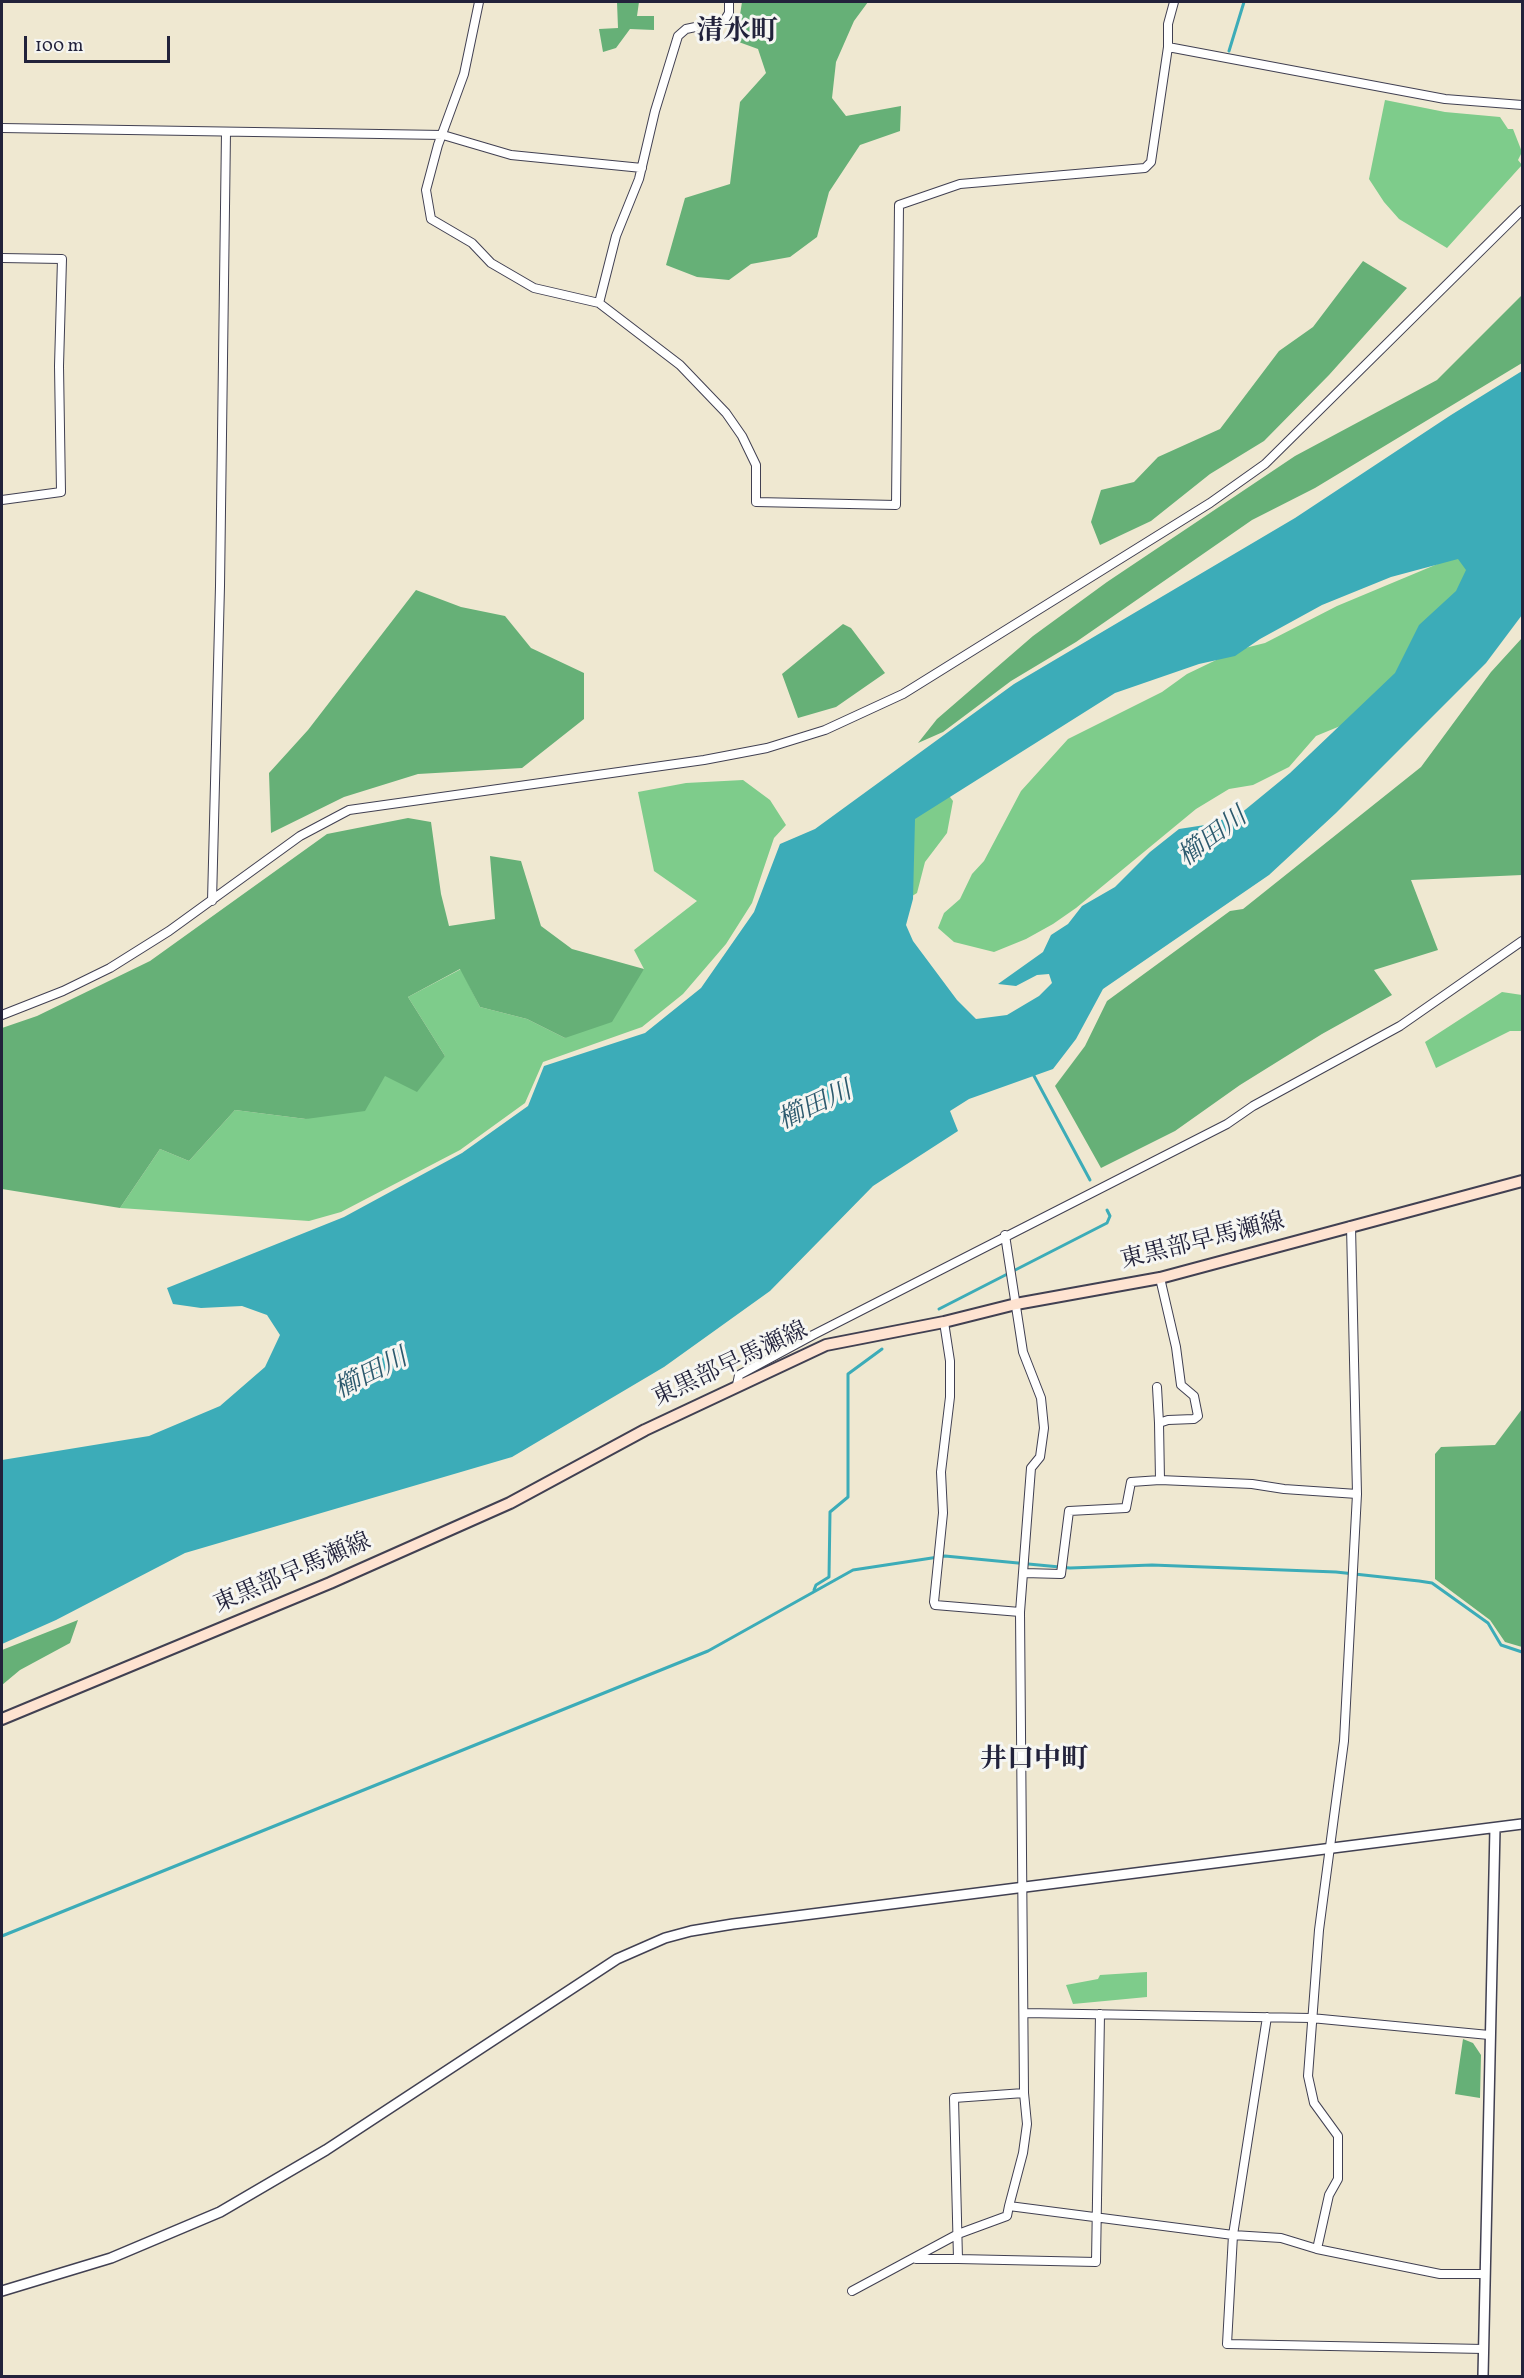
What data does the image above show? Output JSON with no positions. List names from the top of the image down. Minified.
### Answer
{"streets":{"main road":["東黒部早馬瀬線"]},"districts":["清水町","井口中町"],"water":["櫛田川"],"scale_bar":"100 m"}
